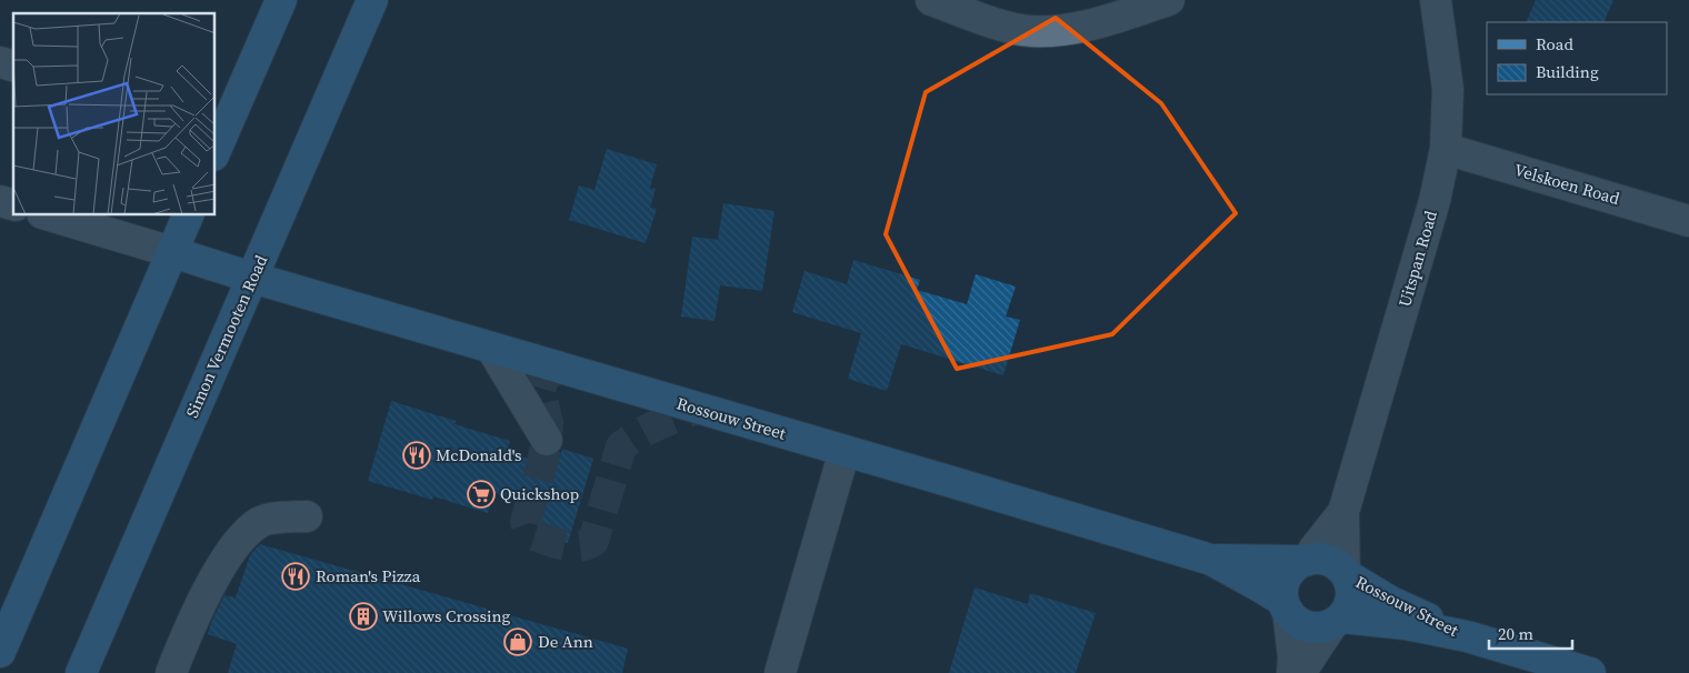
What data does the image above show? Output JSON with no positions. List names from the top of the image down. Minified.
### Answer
{"streets":{"main road":["Simon Vermooten Road","Rossouw Street"],"street":["Velskoen Road","Uitspan Road"]},"crossings":[["Velskoen Road","Uitspan Road"],["Uitspan Road","Rossouw Street"],["Simon Vermooten Road","Rossouw Street"]],"places":{"restaurant":["McDonald's","Roman's Pizza"],"supermarket":["Quickshop"],"building":["Willows Crossing"],"shop":["De Ann"]},"legend":["Road","Building"],"scale_bar":"20 m"}
